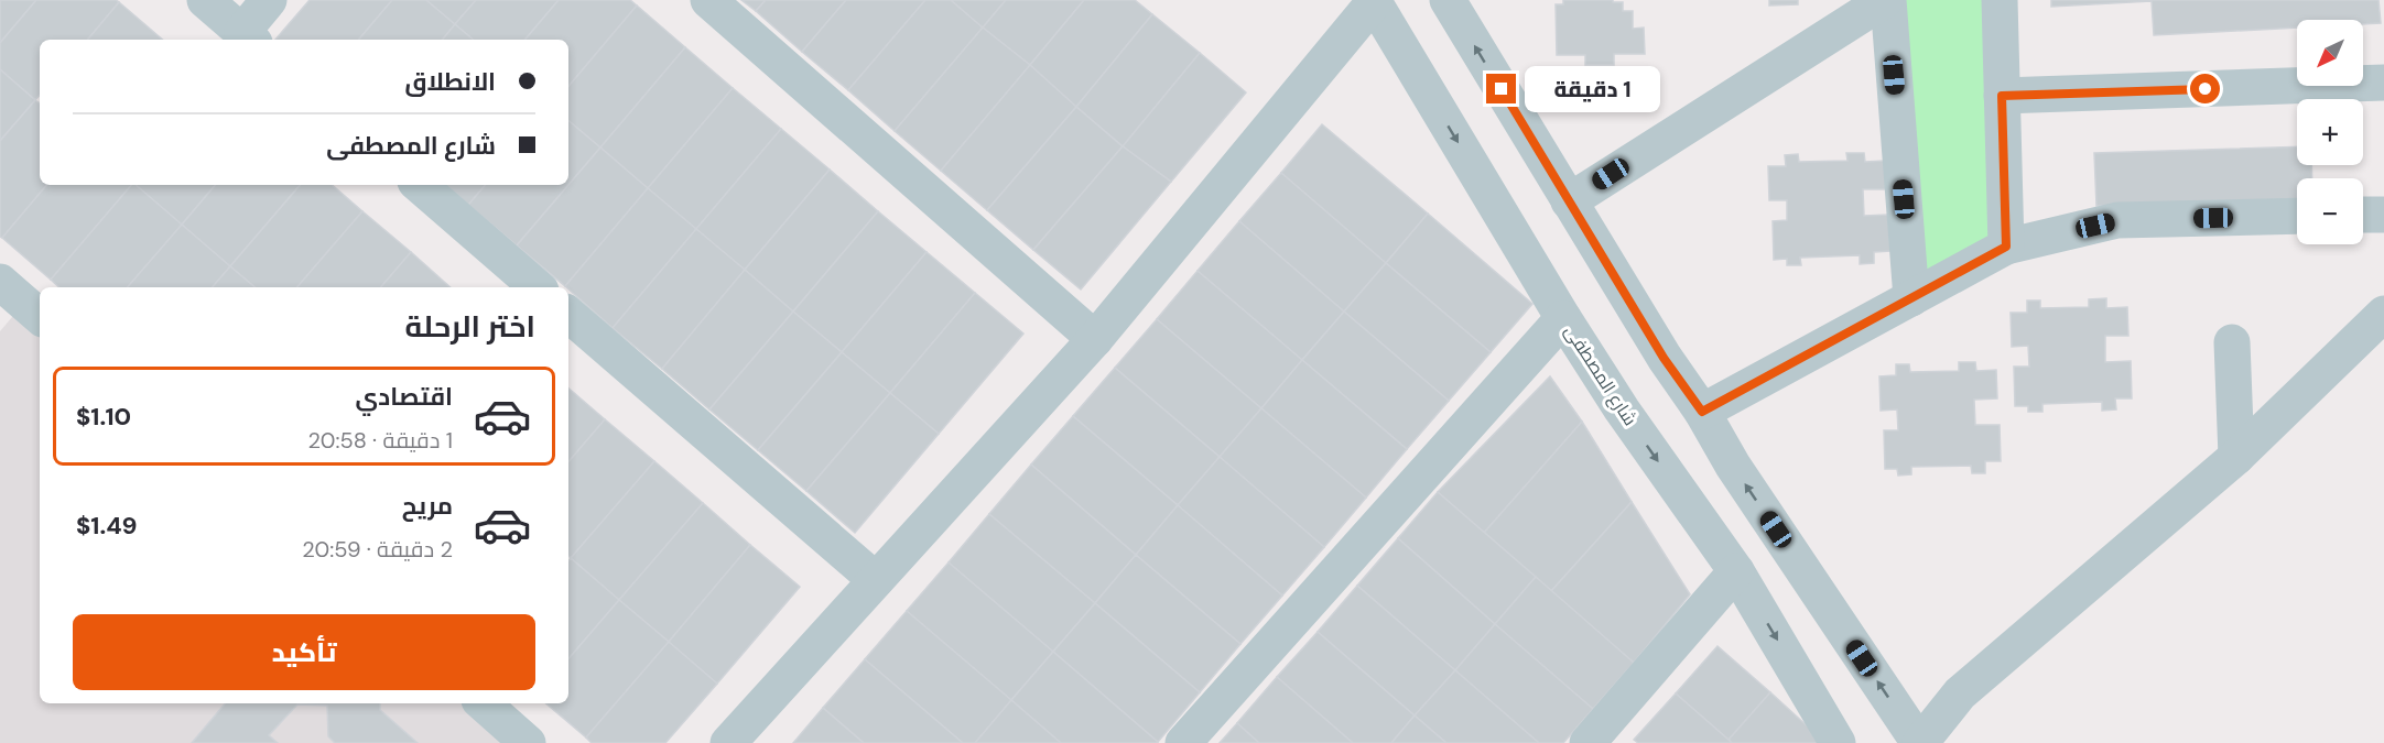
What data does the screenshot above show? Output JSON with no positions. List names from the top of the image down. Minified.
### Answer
{"streets":{"street":["شارع المصطفى"]},"north":"bottom left","page":{"map_buttons":["+","−"],"banner":["الانطلاق","شارع المصطفى"],"bubble":"1 دقيقة","heading":"اختر الرحلة","list":[{"name":"اقتصادي","note":"1 دقيقة · 20:58","value":"$1.10"},{"name":"مريح","note":"2 دقيقة · 20:59","value":"$1.49"}],"buttons":"تأكيد"}}
